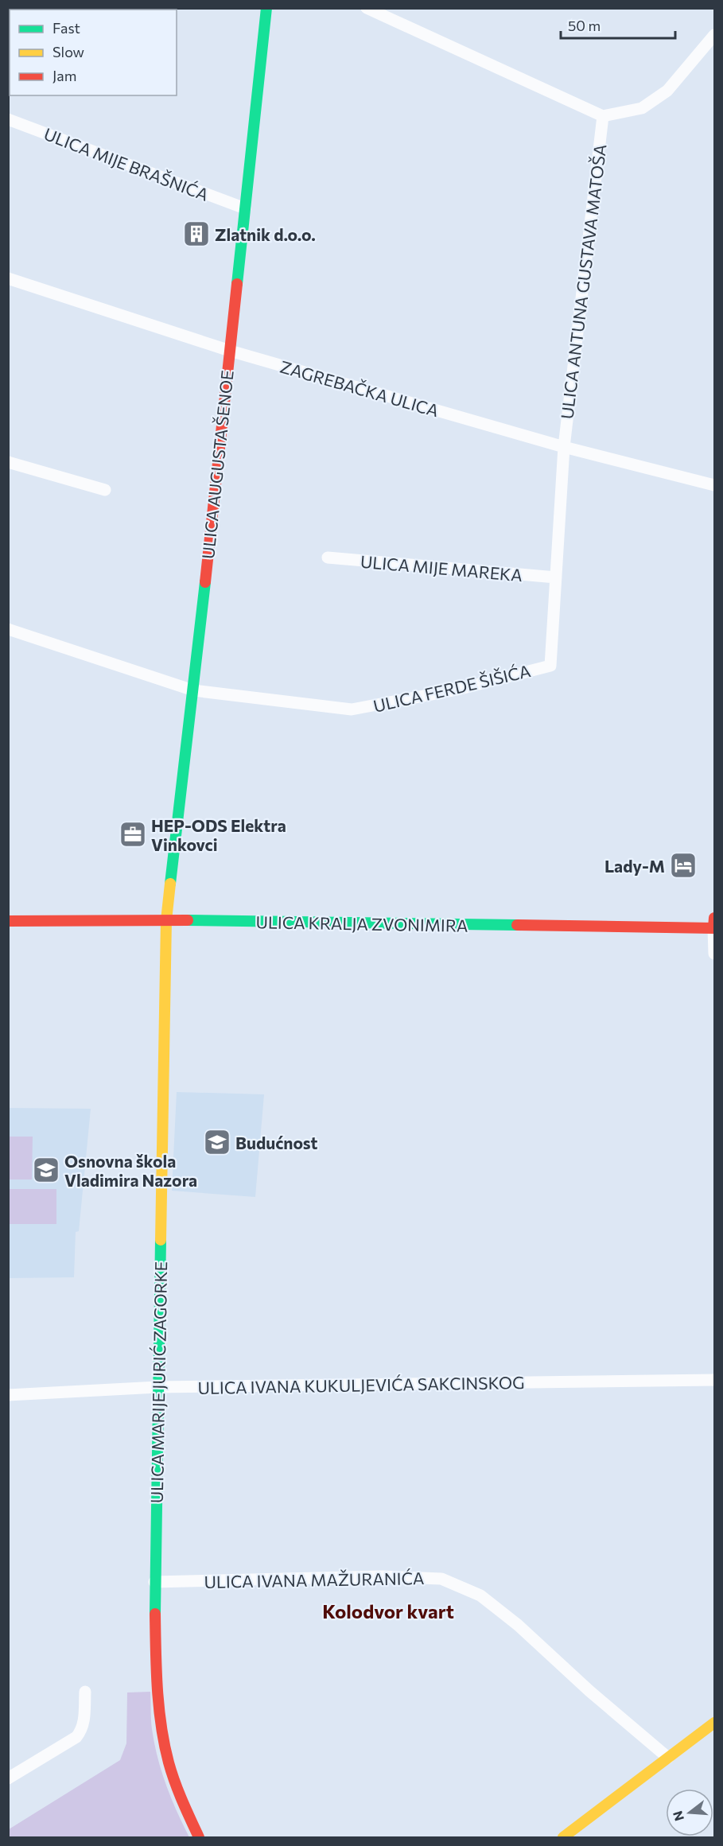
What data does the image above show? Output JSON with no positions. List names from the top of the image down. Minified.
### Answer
{"streets":{"street":["ULICA MIJE BRAŠNIĆA","ULICA ANTUNA GUSTAVA MATOŠA","ZAGREBAČKA ULICA","ULICA AUGUSTA ŠENOE","ULICA MIJE MAREKA","ULICA FERDE ŠIŠIĆA","ULICA KRALJA ZVONIMIRA","ULICA MARIJE JURIĆ ZAGORKE","ULICA IVANA KUKULJEVIĆA SAKCINSKOG","ULICA IVANA MAŽURANIĆA"]},"crossings":[["ULICA MIJE BRAŠNIĆA","ULICA AUGUSTA ŠENOE"],["ULICA ANTUNA GUSTAVA MATOŠA","ZAGREBAČKA ULICA"],["ULICA ANTUNA GUSTAVA MATOŠA","ULICA FERDE ŠIŠIĆA"],["ZAGREBAČKA ULICA","ULICA AUGUSTA ŠENOE"],["ZAGREBAČKA ULICA","ULICA FERDE ŠIŠIĆA"],["ULICA AUGUSTA ŠENOE","ULICA FERDE ŠIŠIĆA"],["ULICA AUGUSTA ŠENOE","ULICA KRALJA ZVONIMIRA"],["ULICA AUGUSTA ŠENOE","ULICA MARIJE JURIĆ ZAGORKE"],["ULICA MIJE MAREKA","ULICA FERDE ŠIŠIĆA"],["ULICA KRALJA ZVONIMIRA","ULICA MARIJE JURIĆ ZAGORKE"],["ULICA MARIJE JURIĆ ZAGORKE","ULICA IVANA KUKULJEVIĆA SAKCINSKOG"],["ULICA MARIJE JURIĆ ZAGORKE","ULICA IVANA MAŽURANIĆA"]],"districts":["Kolodvor kvart"],"places":{"building":["Zlatnik d.o.o."],"office":["HEP-ODS Elektra Vinkovci"],"hotel":["Lady-M"],"school or university":["Budućnost","Osnovna škola Vladimira Nazora"]},"legend":["Fast","Slow","Jam"],"scale_bar":"50 m","north":"left"}
